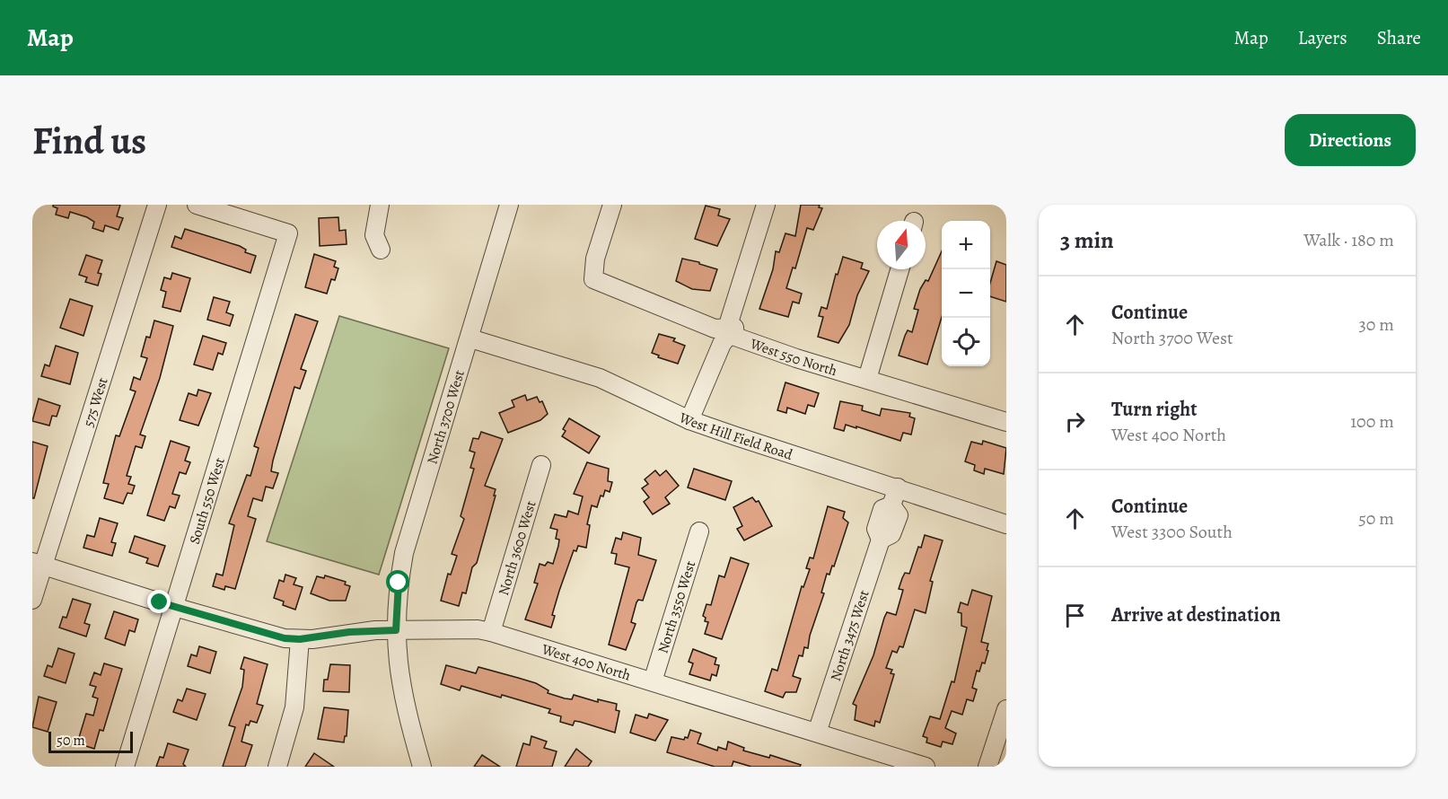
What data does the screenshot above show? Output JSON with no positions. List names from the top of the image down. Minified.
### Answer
{"streets":{"street":["West 550 North","575 West","North 3700 West","West Hill Field Road","South 550 West","North 3600 West","North 3550 West","North 3475 West","West 400 North"]},"crossings":[["575 West","West 400 North"],["North 3700 West","West Hill Field Road"],["North 3700 West","West 400 North"],["West Hill Field Road","North 3475 West"],["South 550 West","West 400 North"],["North 3600 West","West 400 North"],["North 3550 West","West 400 North"],["North 3475 West","West 400 North"]],"scale_bar":"50 m","north":"top","page":{"header":"Map","nav":["Map","Layers","Share"],"buttons":"Directions","title":"Find us","heading":["3 min","Walk · 180 m"],"map_buttons":["+","−"],"list":[["Continue","North 3700 West","30 m"],["Turn right","West 400 North","100 m"],["Continue","West 3300 South","50 m"],"Arrive at destination"],"scale":"50 m"}}
